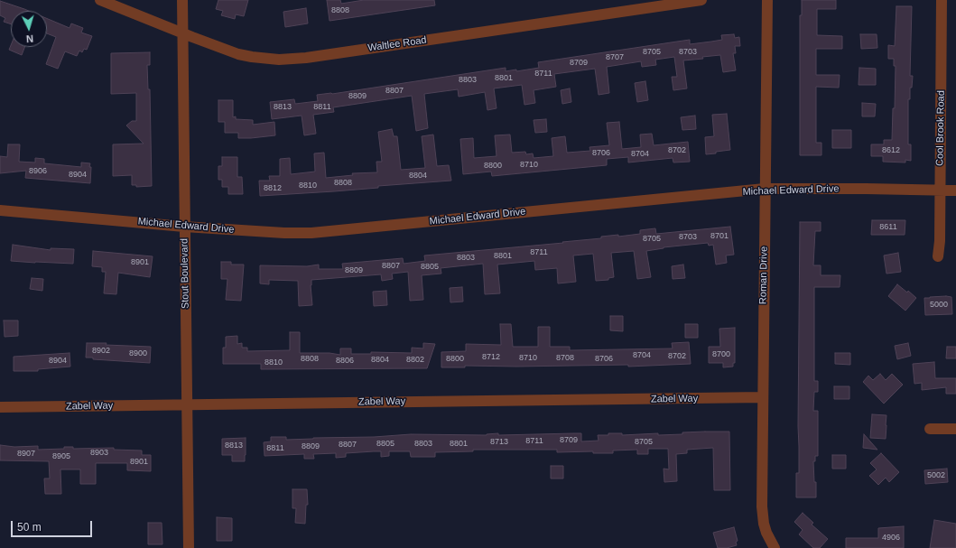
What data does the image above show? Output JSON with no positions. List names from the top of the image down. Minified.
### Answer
{"streets":{"street":["Waltlee Road","Cool Brook Road","Michael Edward Drive","Stout Boulevard","Roman Drive","Zabel Way"]},"crossings":[["Waltlee Road","Stout Boulevard"],["Cool Brook Road","Michael Edward Drive"],["Michael Edward Drive","Stout Boulevard"],["Michael Edward Drive","Roman Drive"],["Stout Boulevard","Zabel Way"],["Roman Drive","Zabel Way"]],"house_numbers":["8808","8705","8703","8707","8709","8711","8801","8803","8807","8809","8813","8811","8702","8612","8706","8704","8710","8800","8906","8904","8804","8808","8810","8812","8611","8701","8703","8705","8711","8801","8803","8901","8807","8805","8809","5000","8902","8900","8700","8704","8702","8712","8710","8708","8808","8800","8706","8804","8802","8904","8806","8810","8709","8711","8713","8705","8805","8803","8801","8807","8813","8809","8811","8903","8907","8905","8901","5002","4906"],"scale_bar":"50 m","north":"bottom"}
